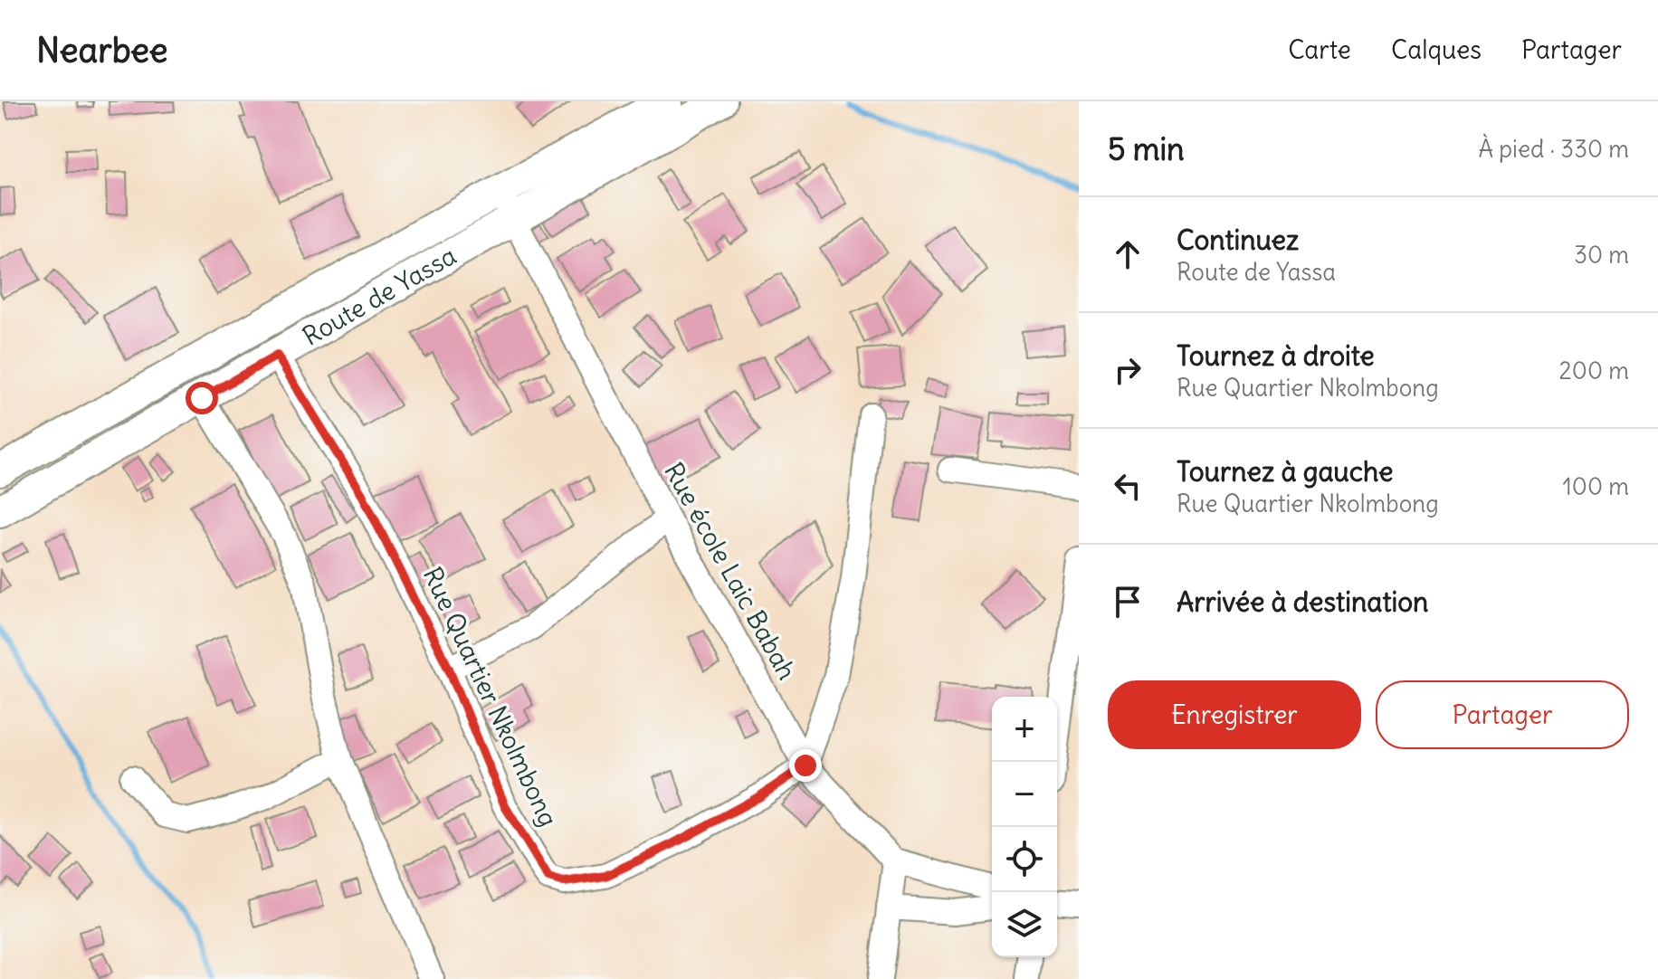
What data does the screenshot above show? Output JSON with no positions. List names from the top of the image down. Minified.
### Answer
{"streets":{"main road":["Route de Yassa"],"street":["Rue école Laic Babah","Rue Quartier Nkolmbong"]},"crossings":[["Route de Yassa","Rue école Laic Babah"],["Route de Yassa","Rue Quartier Nkolmbong"],["Rue école Laic Babah","Rue Quartier Nkolmbong"]],"page":{"header":"Nearbee","nav":["Carte","Calques","Partager"],"heading":["5 min","À pied · 330 m"],"list":[["Continuez","Route de Yassa","30 m"],["Tournez à droite","Rue Quartier Nkolmbong","200 m"],["Tournez à gauche","Rue Quartier Nkolmbong","100 m"],"Arrivée à destination"],"buttons":["Enregistrer","Partager"],"map_buttons":["+","−"]}}
